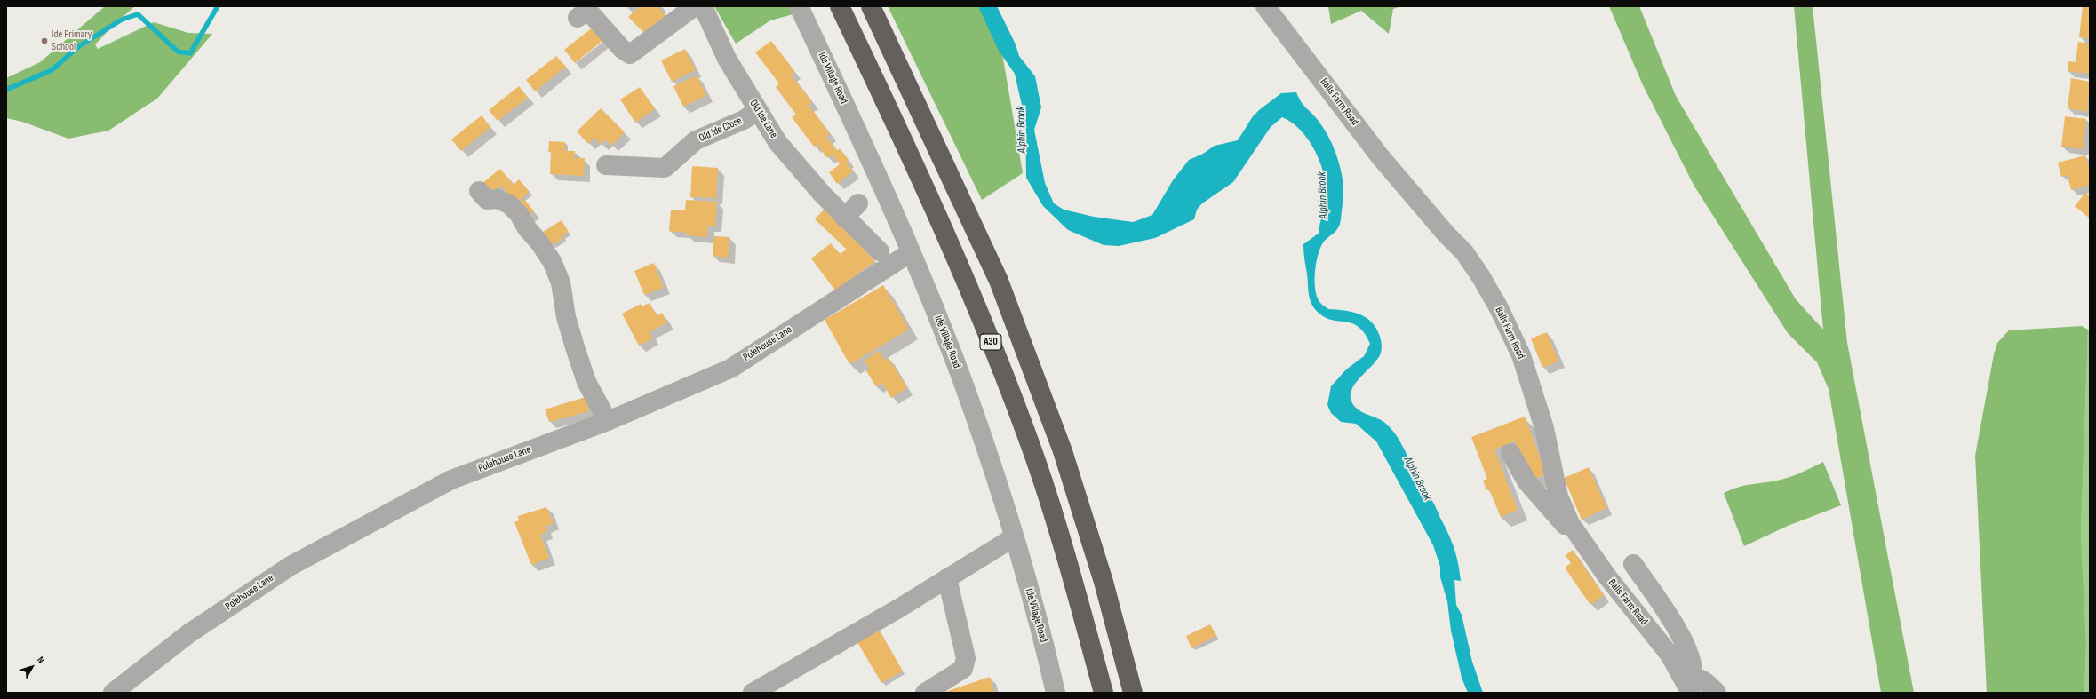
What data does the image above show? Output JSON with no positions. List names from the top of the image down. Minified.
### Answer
{"streets":{"highway":["A30"],"street":["Ide Village Road","Balls Farm Road","Old Ide Lane","Old Ide Close","Polehouse Lane"]},"crossings":[["Ide Village Road","Polehouse Lane"],["Old Ide Lane","Old Ide Close"]],"water":["Alphin Brook"],"places":["Ide Primary School"],"north":"top right"}
